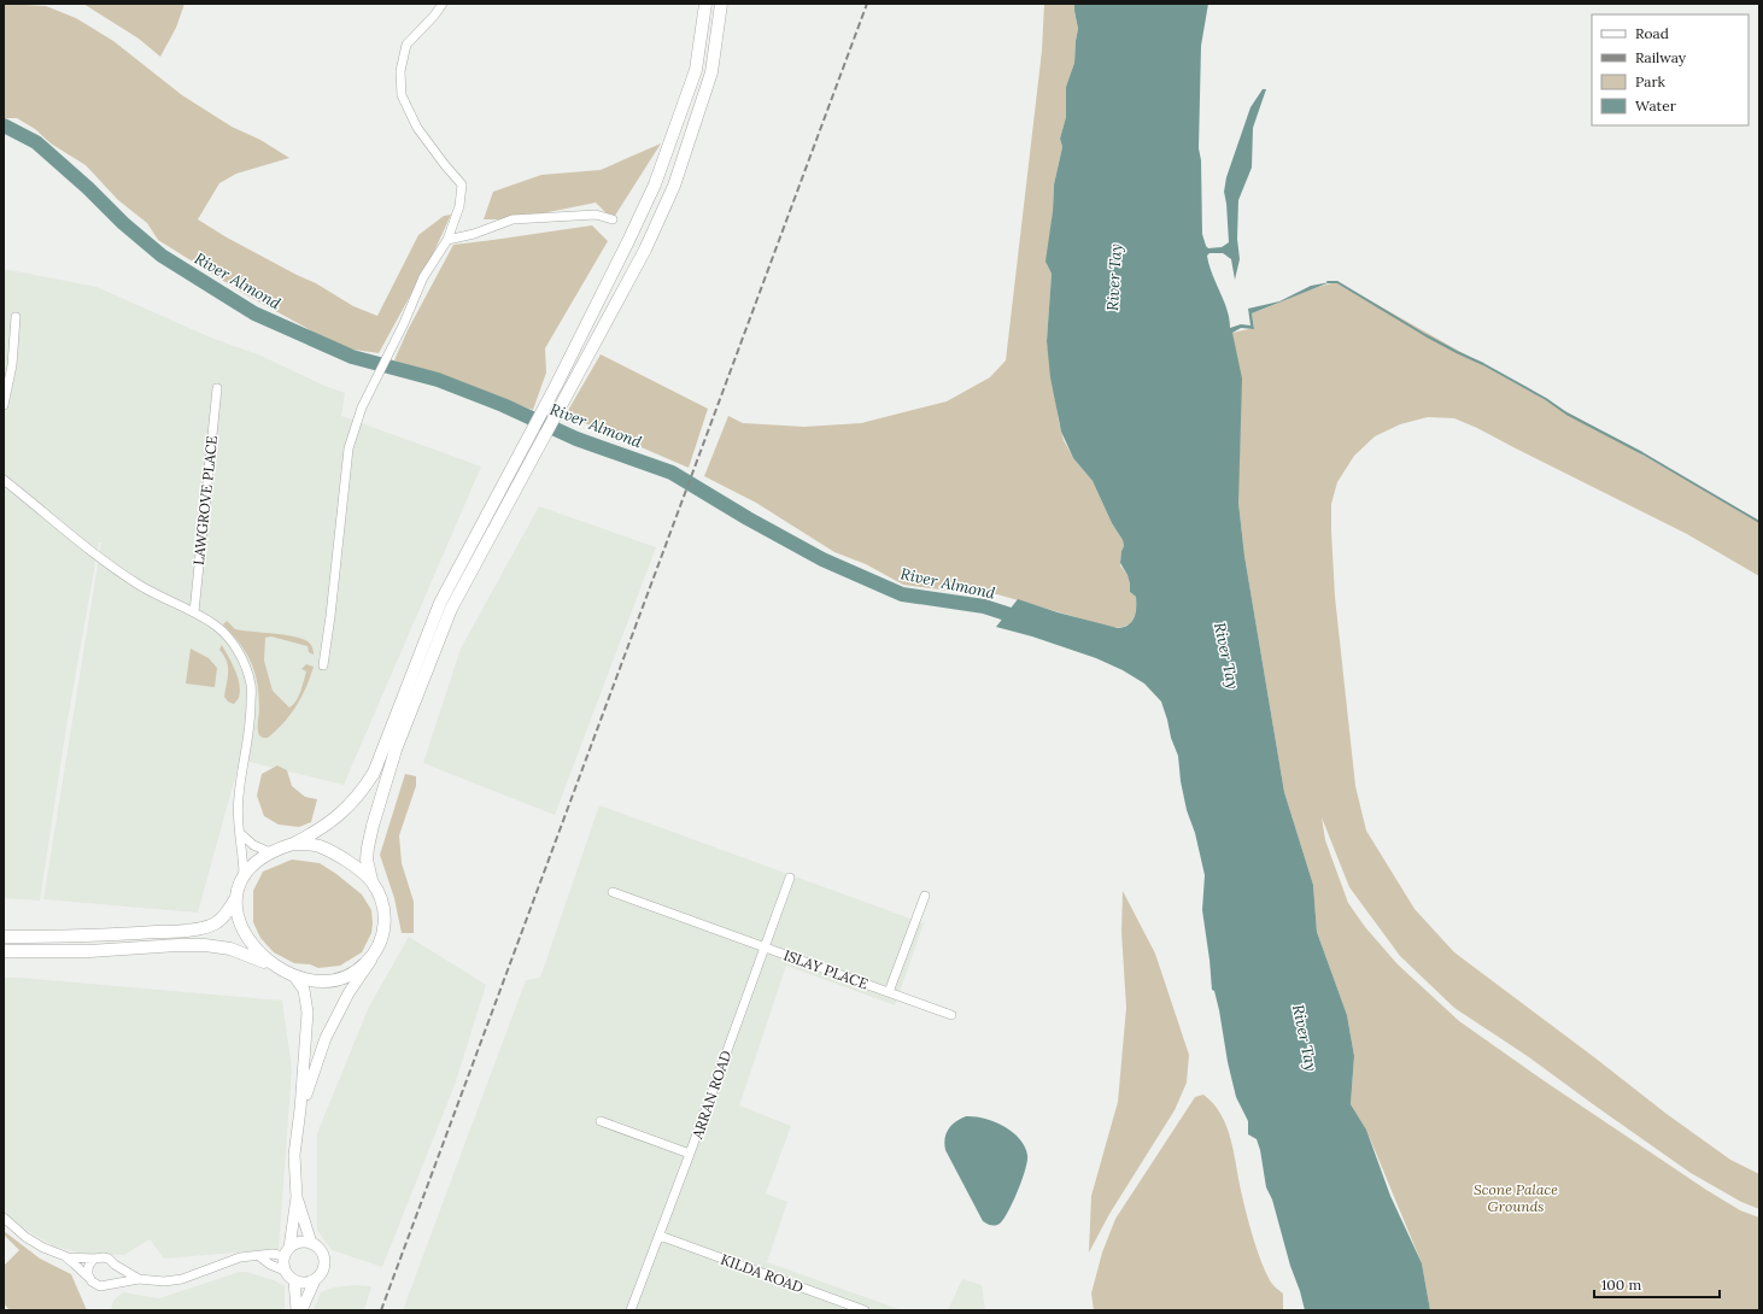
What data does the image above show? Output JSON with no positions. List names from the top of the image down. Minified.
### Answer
{"streets":{"street":["LAWGROVE PLACE","ISLAY PLACE","ARRAN ROAD","KILDA ROAD"]},"crossings":[["ISLAY PLACE","ARRAN ROAD"],["ARRAN ROAD","KILDA ROAD"]],"water":["River Tay","River Almond"],"parks":["Scone Palace Grounds"],"legend":["Road","Railway","Park","Water"],"scale_bar":"100 m"}
